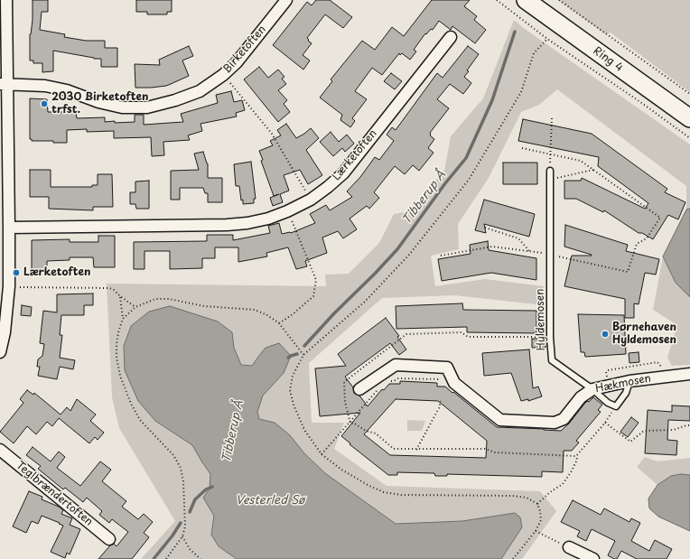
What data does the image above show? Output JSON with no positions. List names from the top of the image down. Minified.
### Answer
{"streets":{"main road":["Ring 4"],"street":["Birketoften","Lærketoften","Hækmosen","Teglbrændertoften"],"lane":["Hyldemosen"]},"crossings":[["Hyldemosen","Hækmosen"]],"water":["Tibberup Å","Vesterled Sø"],"places":["2030 Birketoften trfst.","Lærketoften","Børnehaven Hyldemosen"]}
